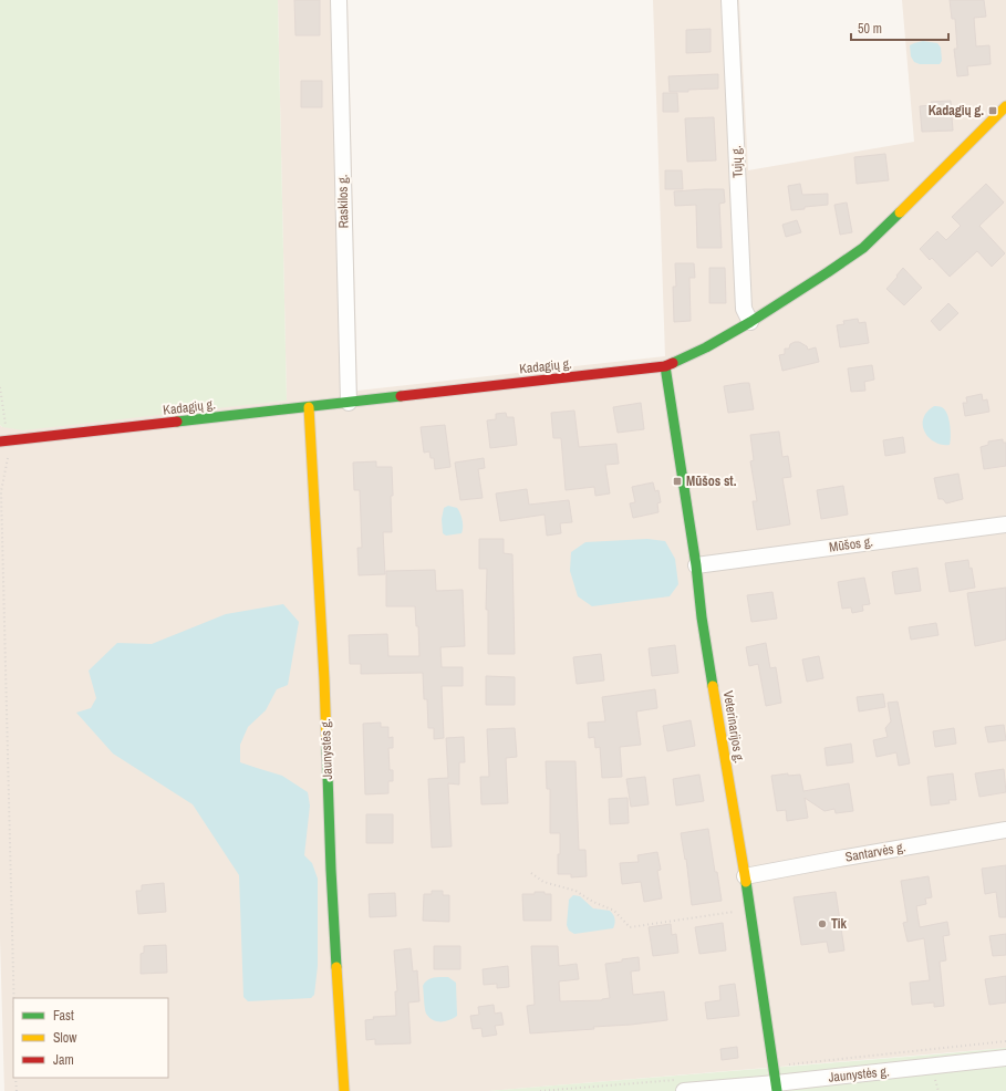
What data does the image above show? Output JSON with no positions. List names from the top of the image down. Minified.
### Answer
{"streets":{"street":["Tujų g.","Raskilos g.","Kadagių g.","Mūšos g.","Veterinarijos g.","Jaunystės g.","Santarvės g."]},"crossings":[["Tujų g.","Kadagių g."],["Raskilos g.","Kadagių g."],["Kadagių g.","Veterinarijos g."],["Kadagių g.","Jaunystės g."],["Mūšos g.","Veterinarijos g."],["Veterinarijos g.","Jaunystės g."],["Veterinarijos g.","Santarvės g."]],"places":{"transit":["Kadagių g.","Mūšos st."],"other":["Tik"]},"legend":["Fast","Slow","Jam"],"scale_bar":"50 m"}
